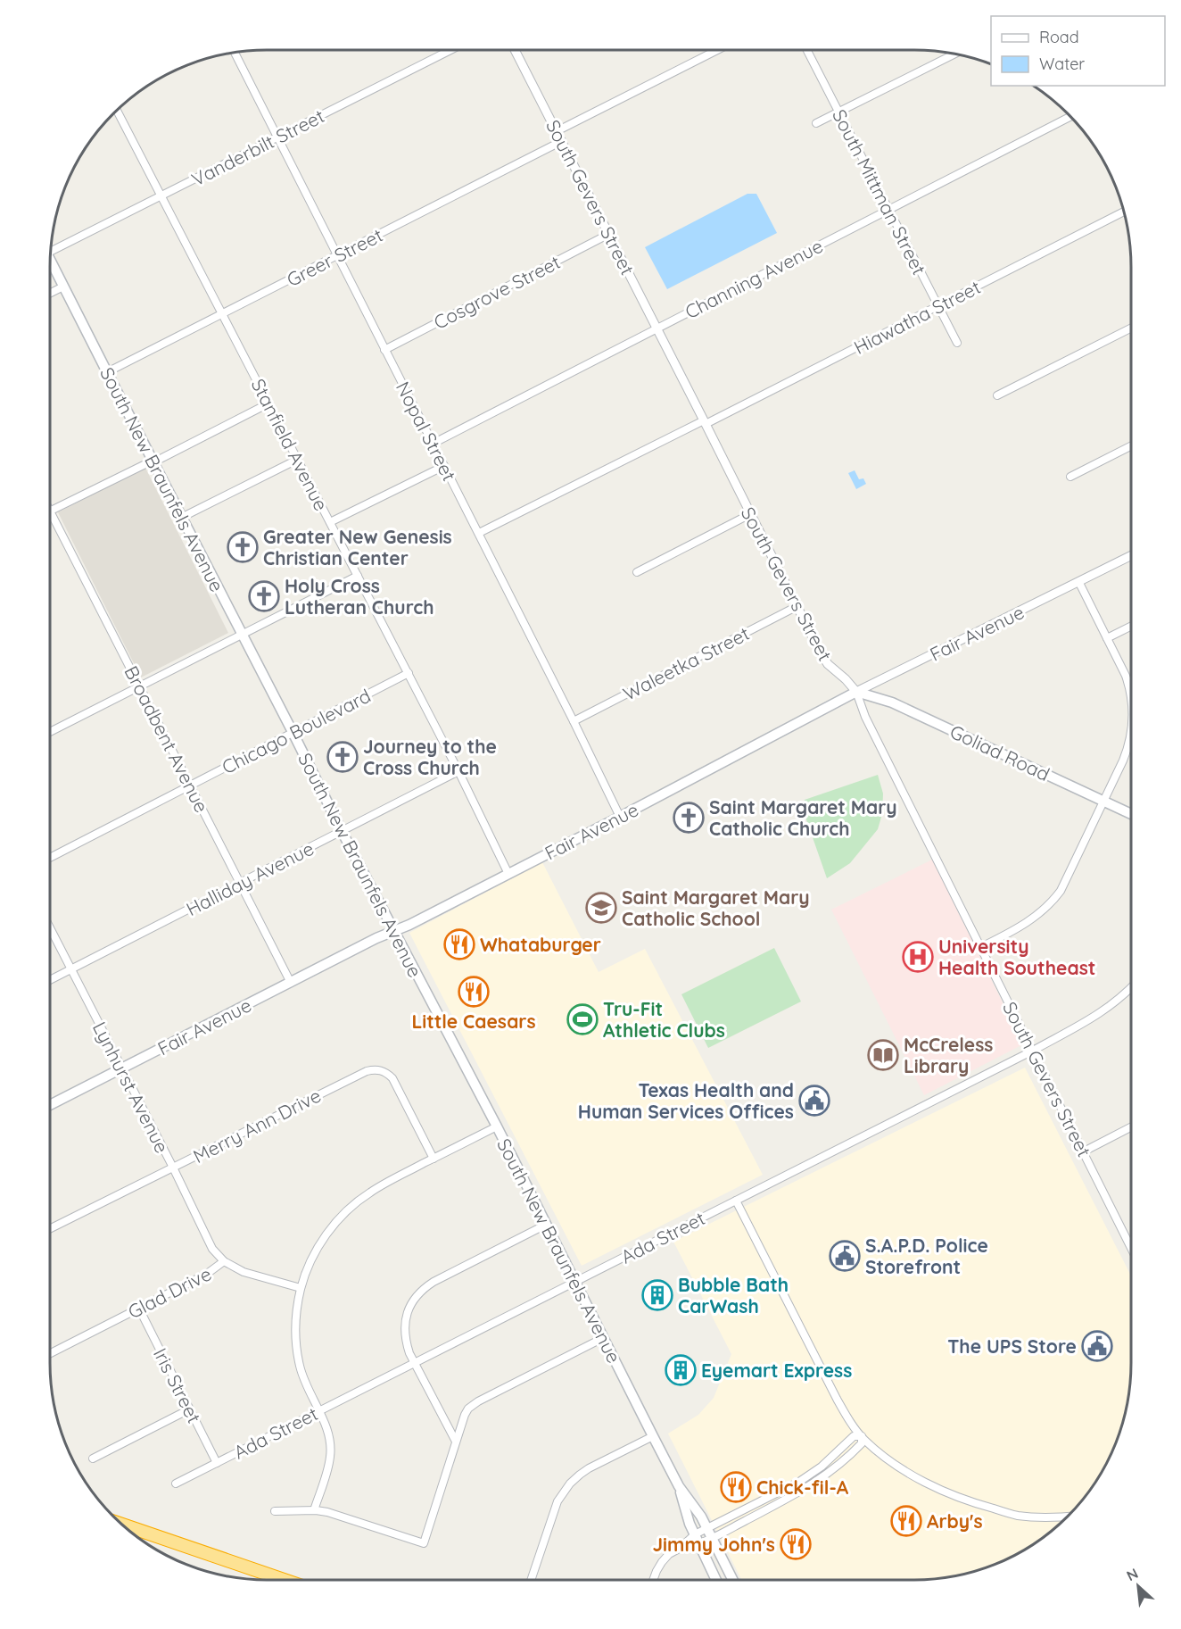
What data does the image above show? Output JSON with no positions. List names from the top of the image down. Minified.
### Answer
{"streets":{"main road":["South New Braunfels Avenue","Fair Avenue","Goliad Road"],"street":["Vanderbilt Street","South Mittman Street","South Gevers Street","Greer Street","Channing Avenue","Cosgrove Street","Hiawatha Street","Nopal Street","Stanfield Avenue","Waleetka Street","Chicago Boulevard","Broadbent Avenue","Halliday Avenue","Lynhurst Avenue","Merry Ann Drive","Ada Street","Glad Drive","Iris Street"]},"crossings":[["Vanderbilt Street","Nopal Street"],["Vanderbilt Street","Stanfield Avenue"],["South Mittman Street","Channing Avenue"],["South Mittman Street","Hiawatha Street"],["South Gevers Street","Greer Street"],["South Gevers Street","Channing Avenue"],["South Gevers Street","Cosgrove Street"],["South Gevers Street","Hiawatha Street"],["South Gevers Street","Fair Avenue"],["South Gevers Street","Waleetka Street"],["South Gevers Street","Goliad Road"],["South Gevers Street","Ada Street"],["Greer Street","Nopal Street"],["Greer Street","Stanfield Avenue"],["Greer Street","South New Braunfels Avenue"],["Channing Avenue","Nopal Street"],["Cosgrove Street","Nopal Street"],["Hiawatha Street","Nopal Street"],["Nopal Street","Fair Avenue"],["Nopal Street","Waleetka Street"],["Stanfield Avenue","Fair Avenue"],["Stanfield Avenue","Chicago Boulevard"],["Stanfield Avenue","Halliday Avenue"],["South New Braunfels Avenue","Fair Avenue"],["South New Braunfels Avenue","Chicago Boulevard"],["South New Braunfels Avenue","Halliday Avenue"],["South New Braunfels Avenue","Ada Street"],["Fair Avenue","Broadbent Avenue"],["Fair Avenue","Goliad Road"],["Fair Avenue","Lynhurst Avenue"],["Chicago Boulevard","Broadbent Avenue"],["Broadbent Avenue","Halliday Avenue"],["Halliday Avenue","Lynhurst Avenue"],["Lynhurst Avenue","Merry Ann Drive"],["Lynhurst Avenue","Glad Drive"],["Ada Street","Iris Street"],["Glad Drive","Iris Street"]],"places":{"church":["Greater New Genesis Christian Center","Holy Cross Lutheran Church","Journey to the Cross Church","Saint Margaret Mary Catholic Church"],"school or university":["Saint Margaret Mary Catholic School"],"restaurant":["Whataburger","Little Caesars","Chick-fil-A","Arby's","Jimmy John's"],"hospital":["University Health Southeast"],"sports":["Tru-Fit Athletic Clubs"],"library":["McCreless Library"],"public building":["Texas Health and Human Services Offices","S.A.P.D. Police Storefront","The UPS Store"],"building":["Bubble Bath CarWash","Eyemart Express"]},"legend":["Road","Water"],"north":"top left"}
